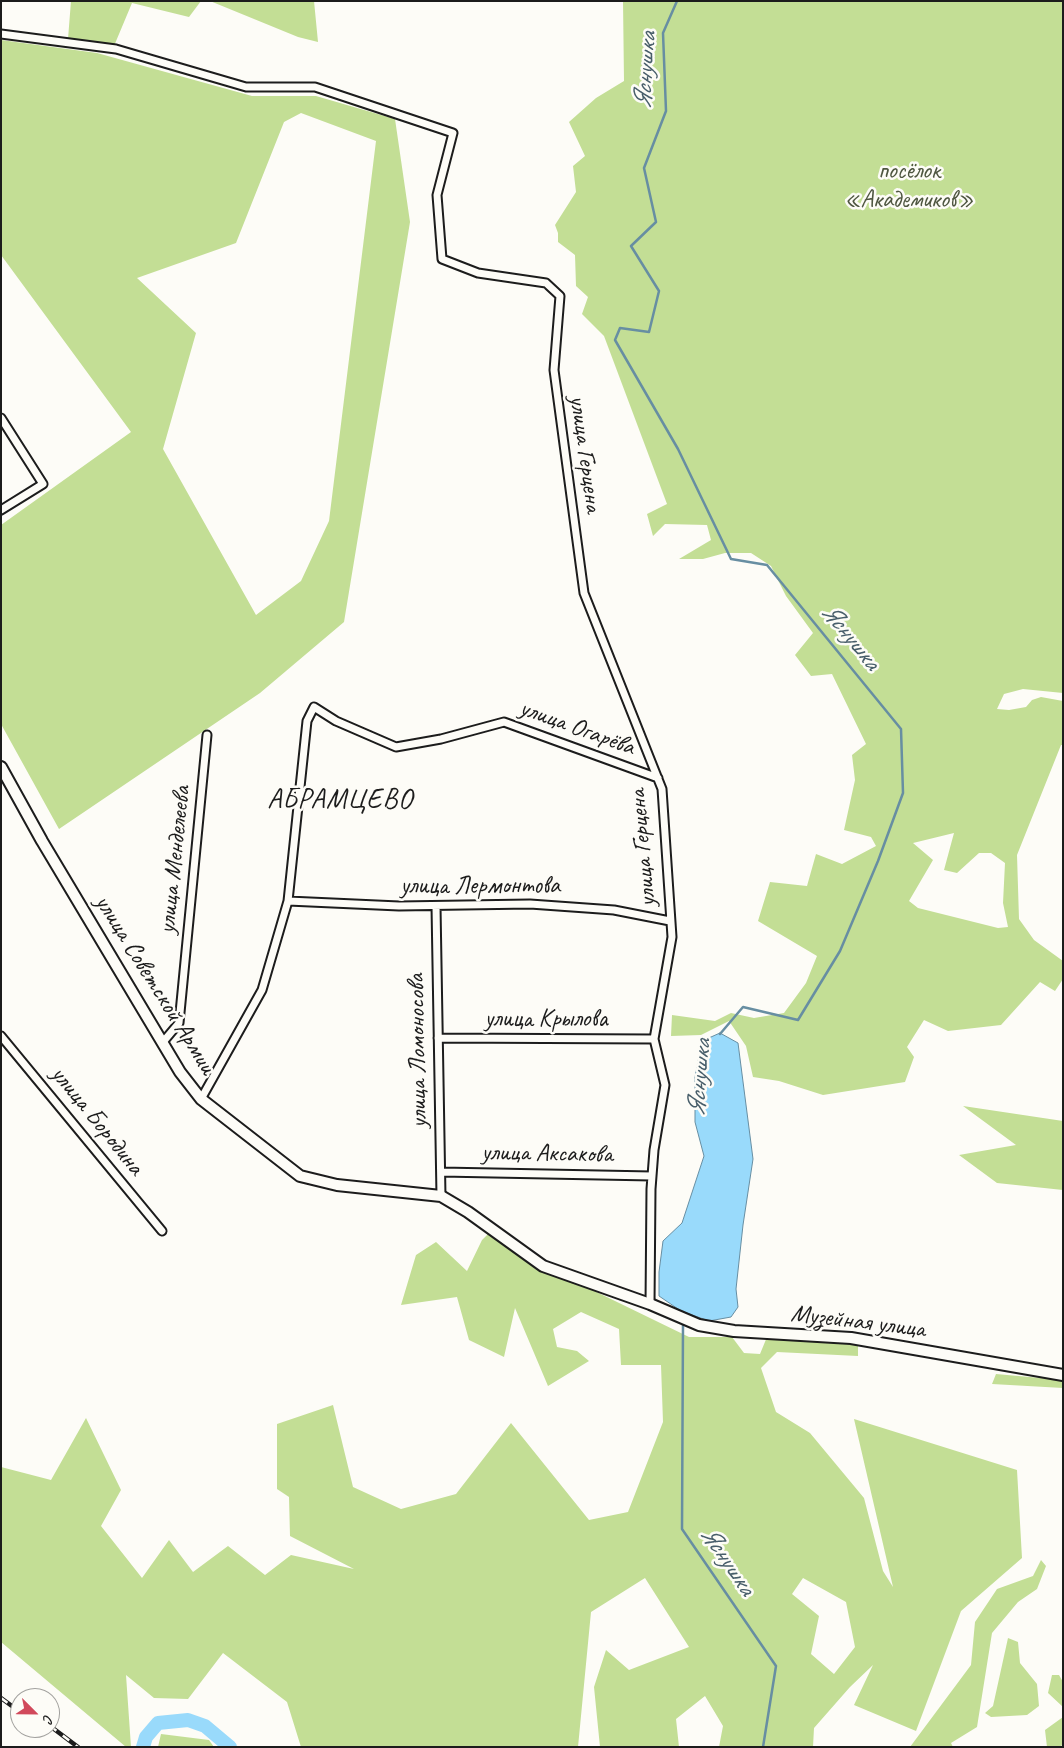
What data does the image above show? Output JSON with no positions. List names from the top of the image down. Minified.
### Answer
{"streets":{"street":["улица Герцена","улица Огарёва","улица Менделеева","улица Лермонтова","улица Советской Армии","улица Крылова","улица Ломоносова","улица Бородина","улица Аксакова","Музейная улица"]},"crossings":[["улица Герцена","улица Огарёва"],["улица Герцена","улица Лермонтова"],["улица Герцена","улица Советской Армии"],["улица Герцена","улица Крылова"],["улица Герцена","улица Аксакова"],["улица Герцена","Музейная улица"],["улица Огарёва","улица Лермонтова"],["улица Менделеева","улица Советской Армии"],["улица Лермонтова","улица Ломоносова"],["улица Советской Армии","улица Ломоносова"],["улица Советской Армии","Музейная улица"],["улица Крылова","улица Ломоносова"],["улица Ломоносова","улица Аксакова"]],"districts":["АБРАМЦЕВО"],"water":["Яснушка"],"parks":["посёлок «Академиков»"],"north":"bottom right"}
